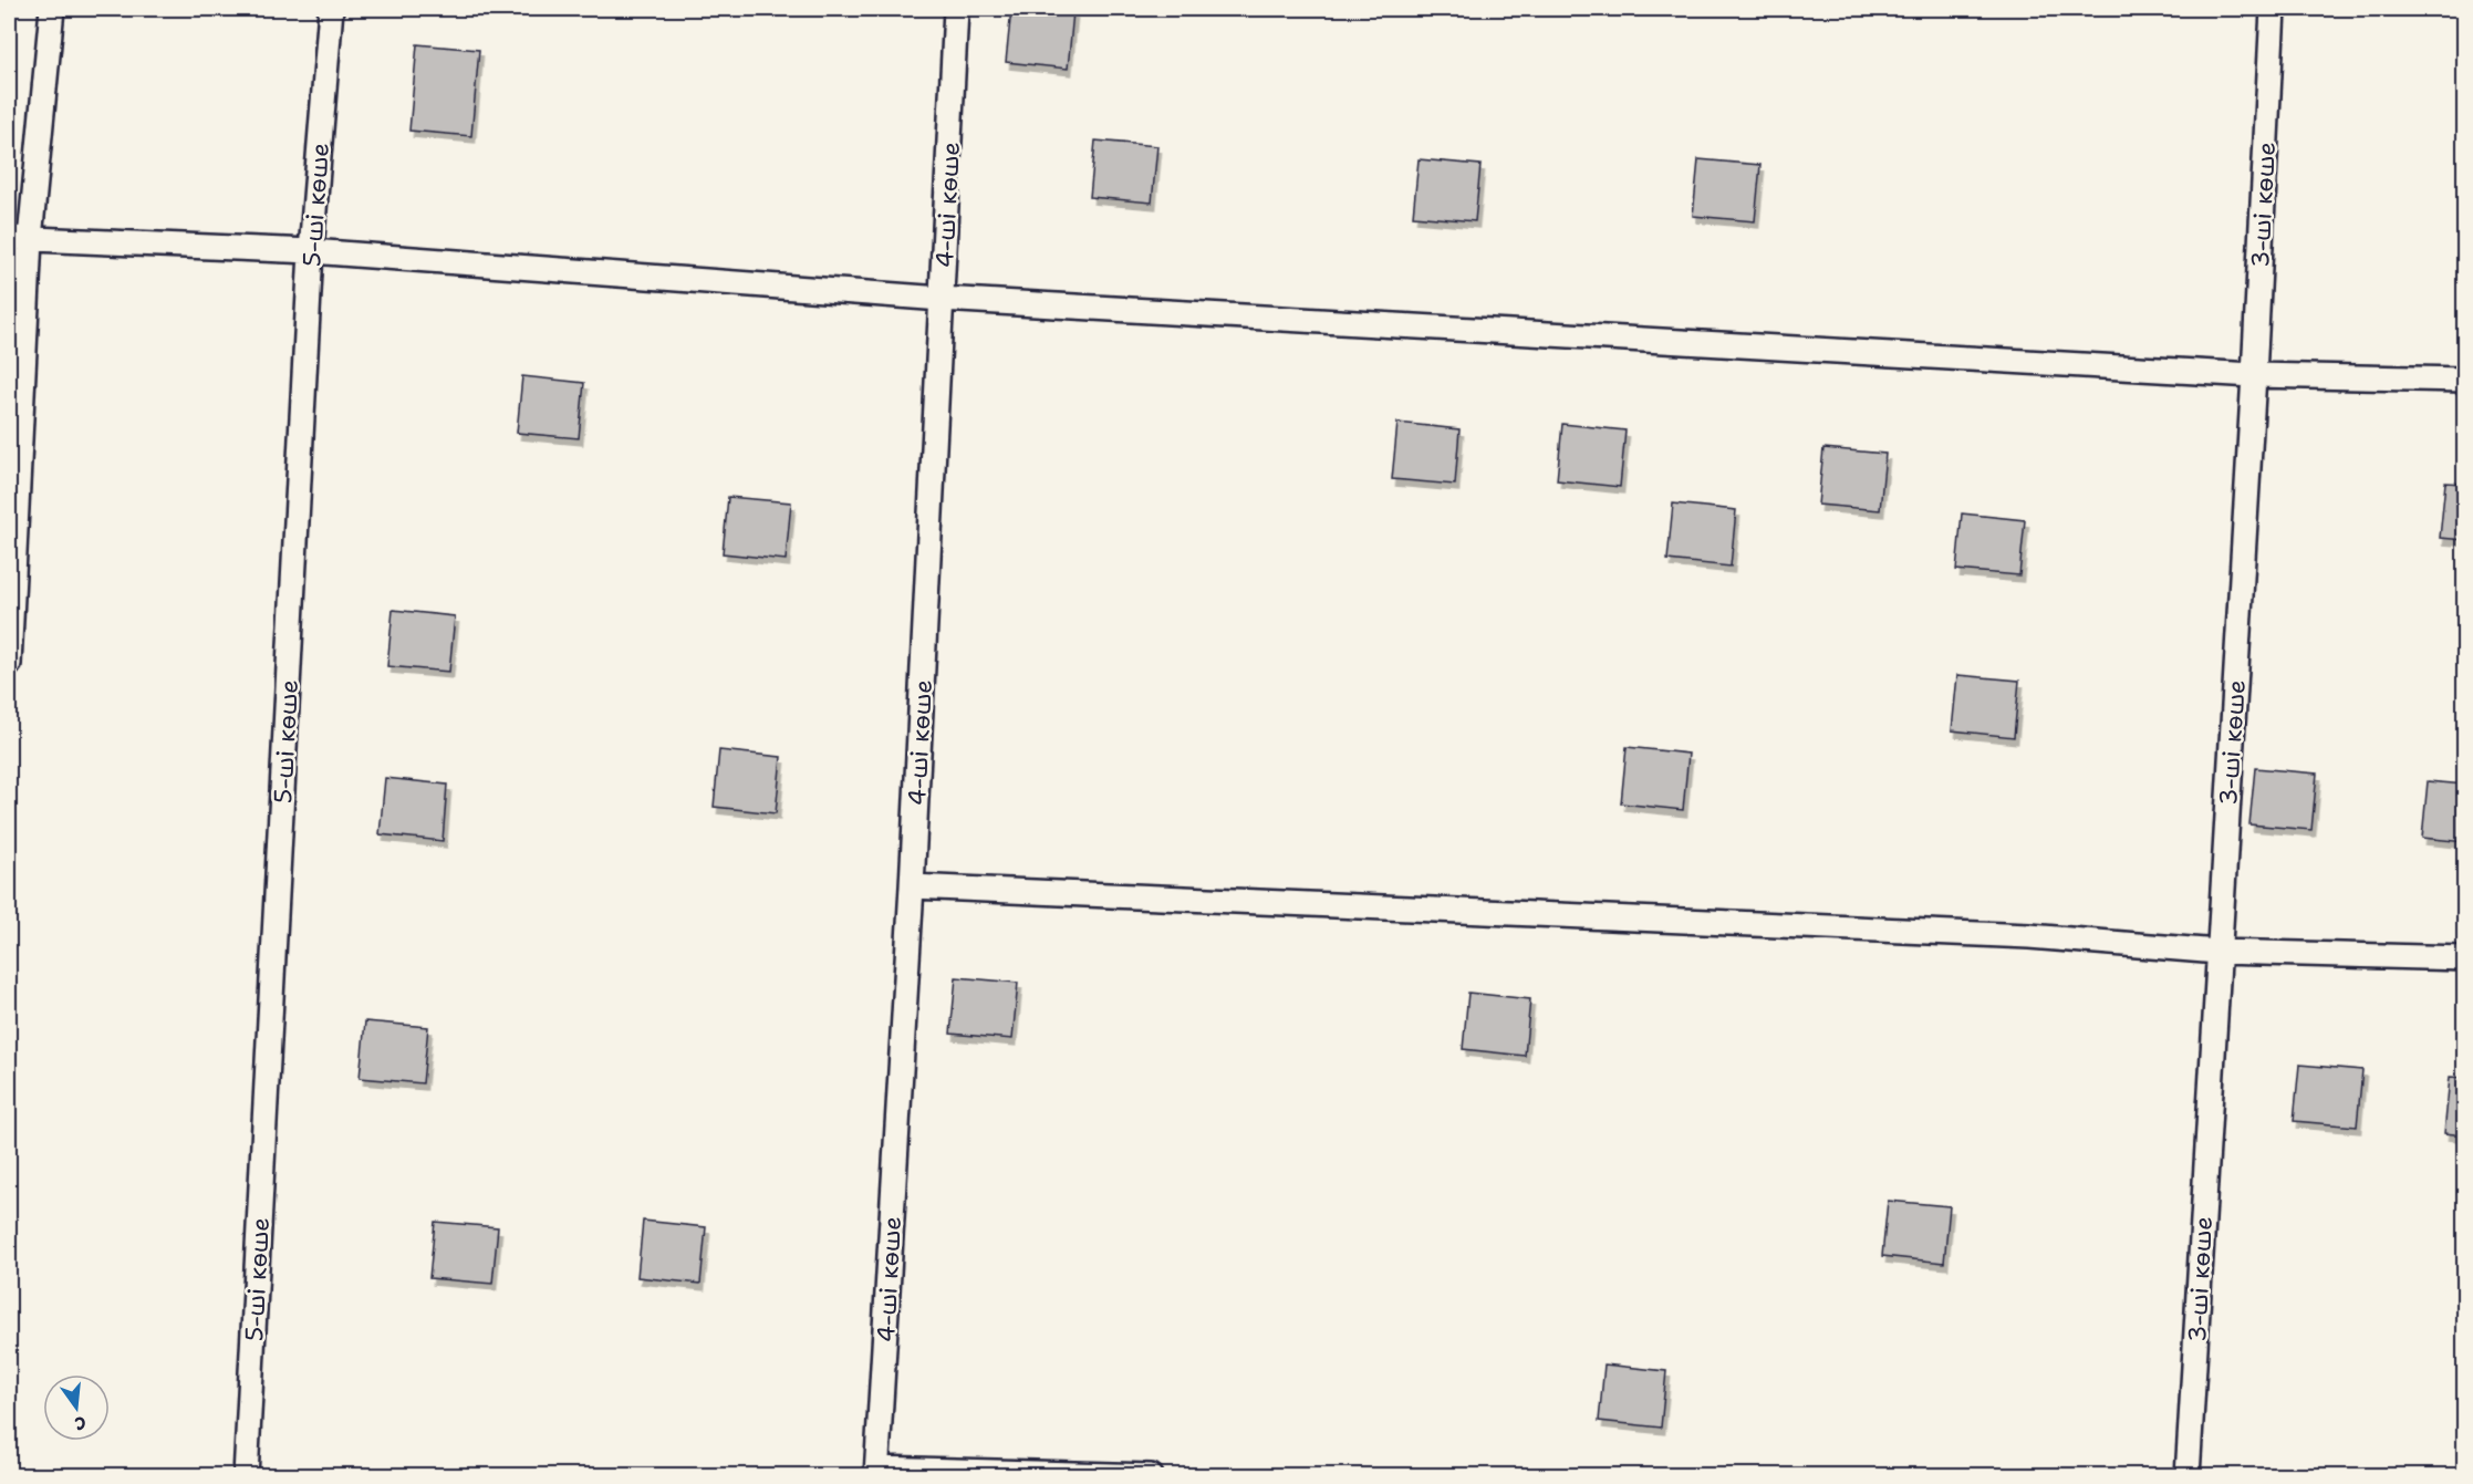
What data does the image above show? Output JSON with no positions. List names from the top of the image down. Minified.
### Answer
{"streets":{"lane":["5-ші көше","4-ші көше","3-ші көше"]},"north":"bottom"}
